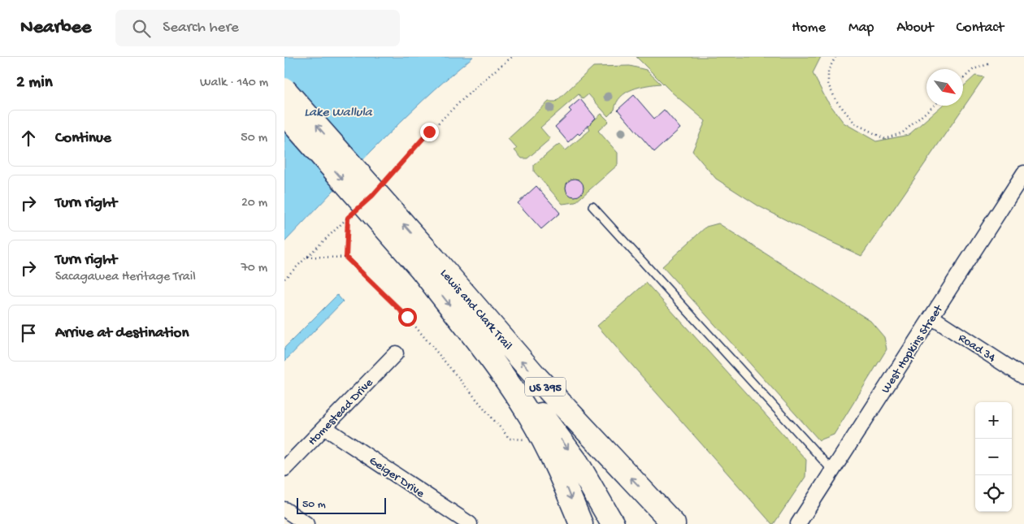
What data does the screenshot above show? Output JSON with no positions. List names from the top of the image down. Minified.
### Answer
{"streets":{"highway":["Lewis and Clark Trail","US 395"],"street":["Road 34","West Hopkins Street","Homestead Drive","Geiger Drive"]},"crossings":[["Road 34","West Hopkins Street"],["Homestead Drive","Geiger Drive"]],"water":["Lake Wallula"],"scale_bar":"50 m","north":"bottom right","page":{"header":"Nearbee","search":"Search here","nav":["Home","Map","About","Contact"],"heading":["2 min","Walk · 140 m"],"list":[["Continue","50 m"],["Turn right","20 m"],["Turn right","Sacagawea Heritage Trail","70 m"],"Arrive at destination"],"map_buttons":["+","−"],"scale":"50 m"}}
